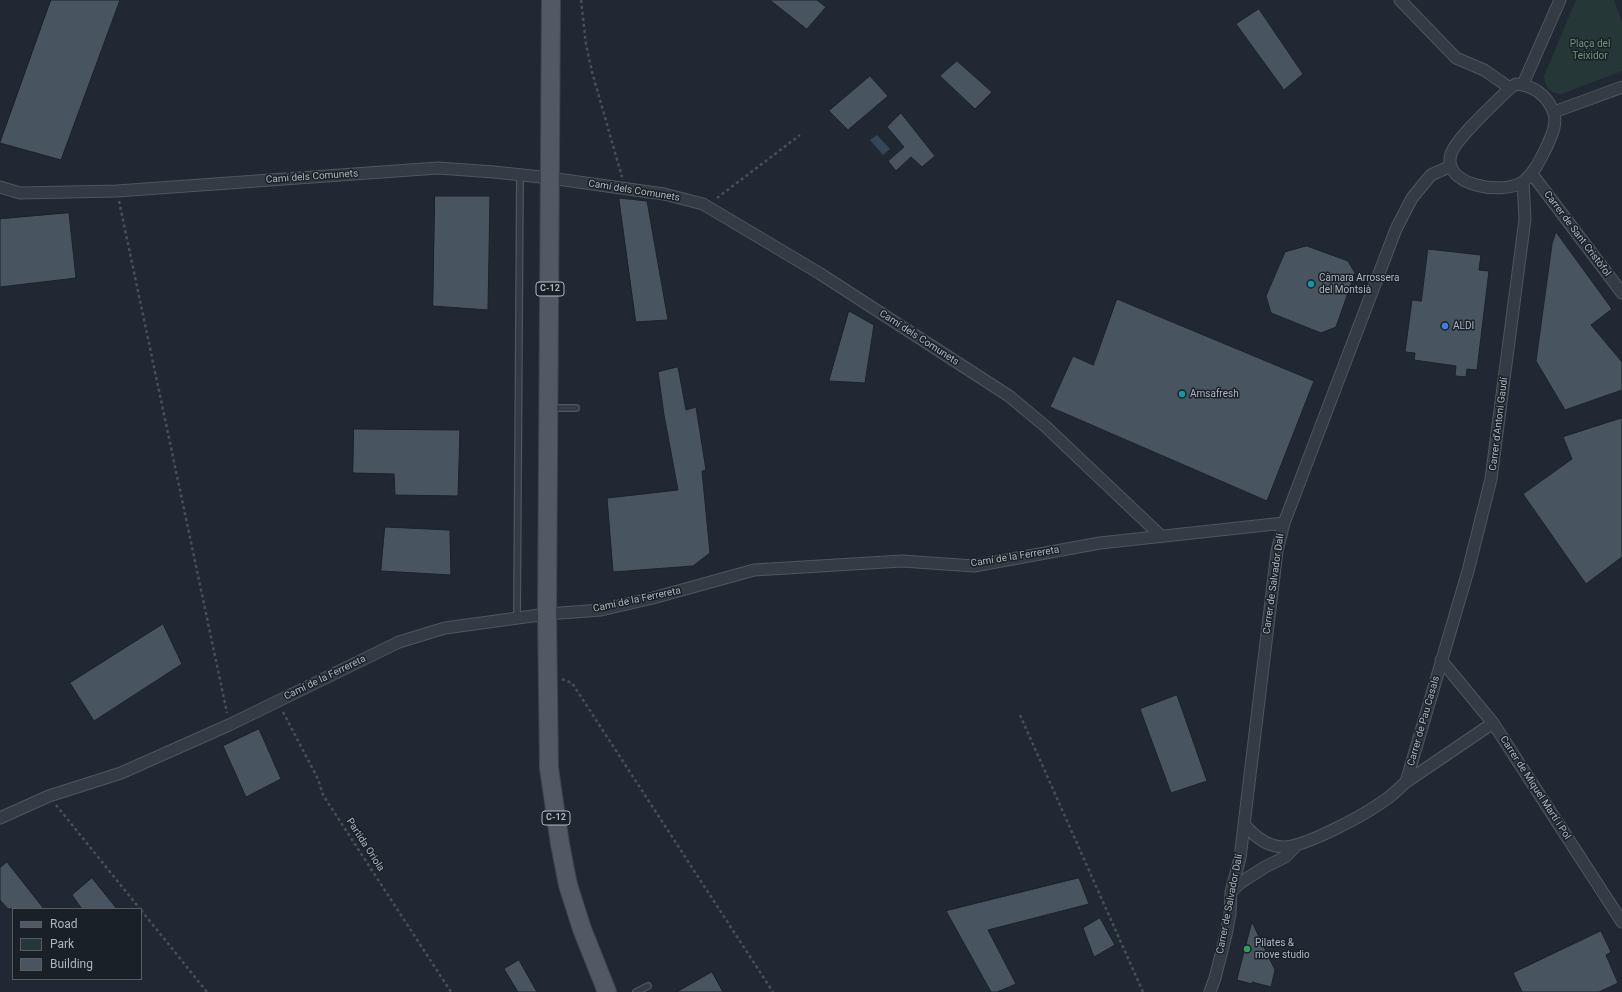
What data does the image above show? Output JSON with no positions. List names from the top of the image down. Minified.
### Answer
{"streets":{"main road":["C-12"],"street":["Camí dels Comunets","Carrer de Sant Cristòfol","Carrer d'Antoni Gaudí","Camí de la Ferrereta","Carrer de Salvador Dalí","Carrer de Pau Casals","Carrer de Miquel Martí i Pol"],"path":["Partida Oriola"]},"crossings":[["Camí dels Comunets","C-12"],["Camí dels Comunets","Camí de la Ferrereta"],["Carrer de Sant Cristòfol","Carrer d'Antoni Gaudí"],["Carrer de Sant Cristòfol","Carrer de Salvador Dalí"],["C-12","Camí de la Ferrereta"],["Carrer d'Antoni Gaudí","Carrer de Salvador Dalí"],["Carrer d'Antoni Gaudí","Carrer de Pau Casals"],["Carrer d'Antoni Gaudí","Carrer de Miquel Martí i Pol"],["Camí de la Ferrereta","Carrer de Salvador Dalí"],["Camí de la Ferrereta","Partida Oriola"],["Carrer de Salvador Dalí","Carrer de Pau Casals"],["Carrer de Pau Casals","Carrer de Miquel Martí i Pol"]],"parks":["Plaça del Teixidor"],"places":["Càmara Arrossera del Montsià","ALDI","Amsafresh","Pilates & move studio"],"legend":["Road","Park","Building"]}
